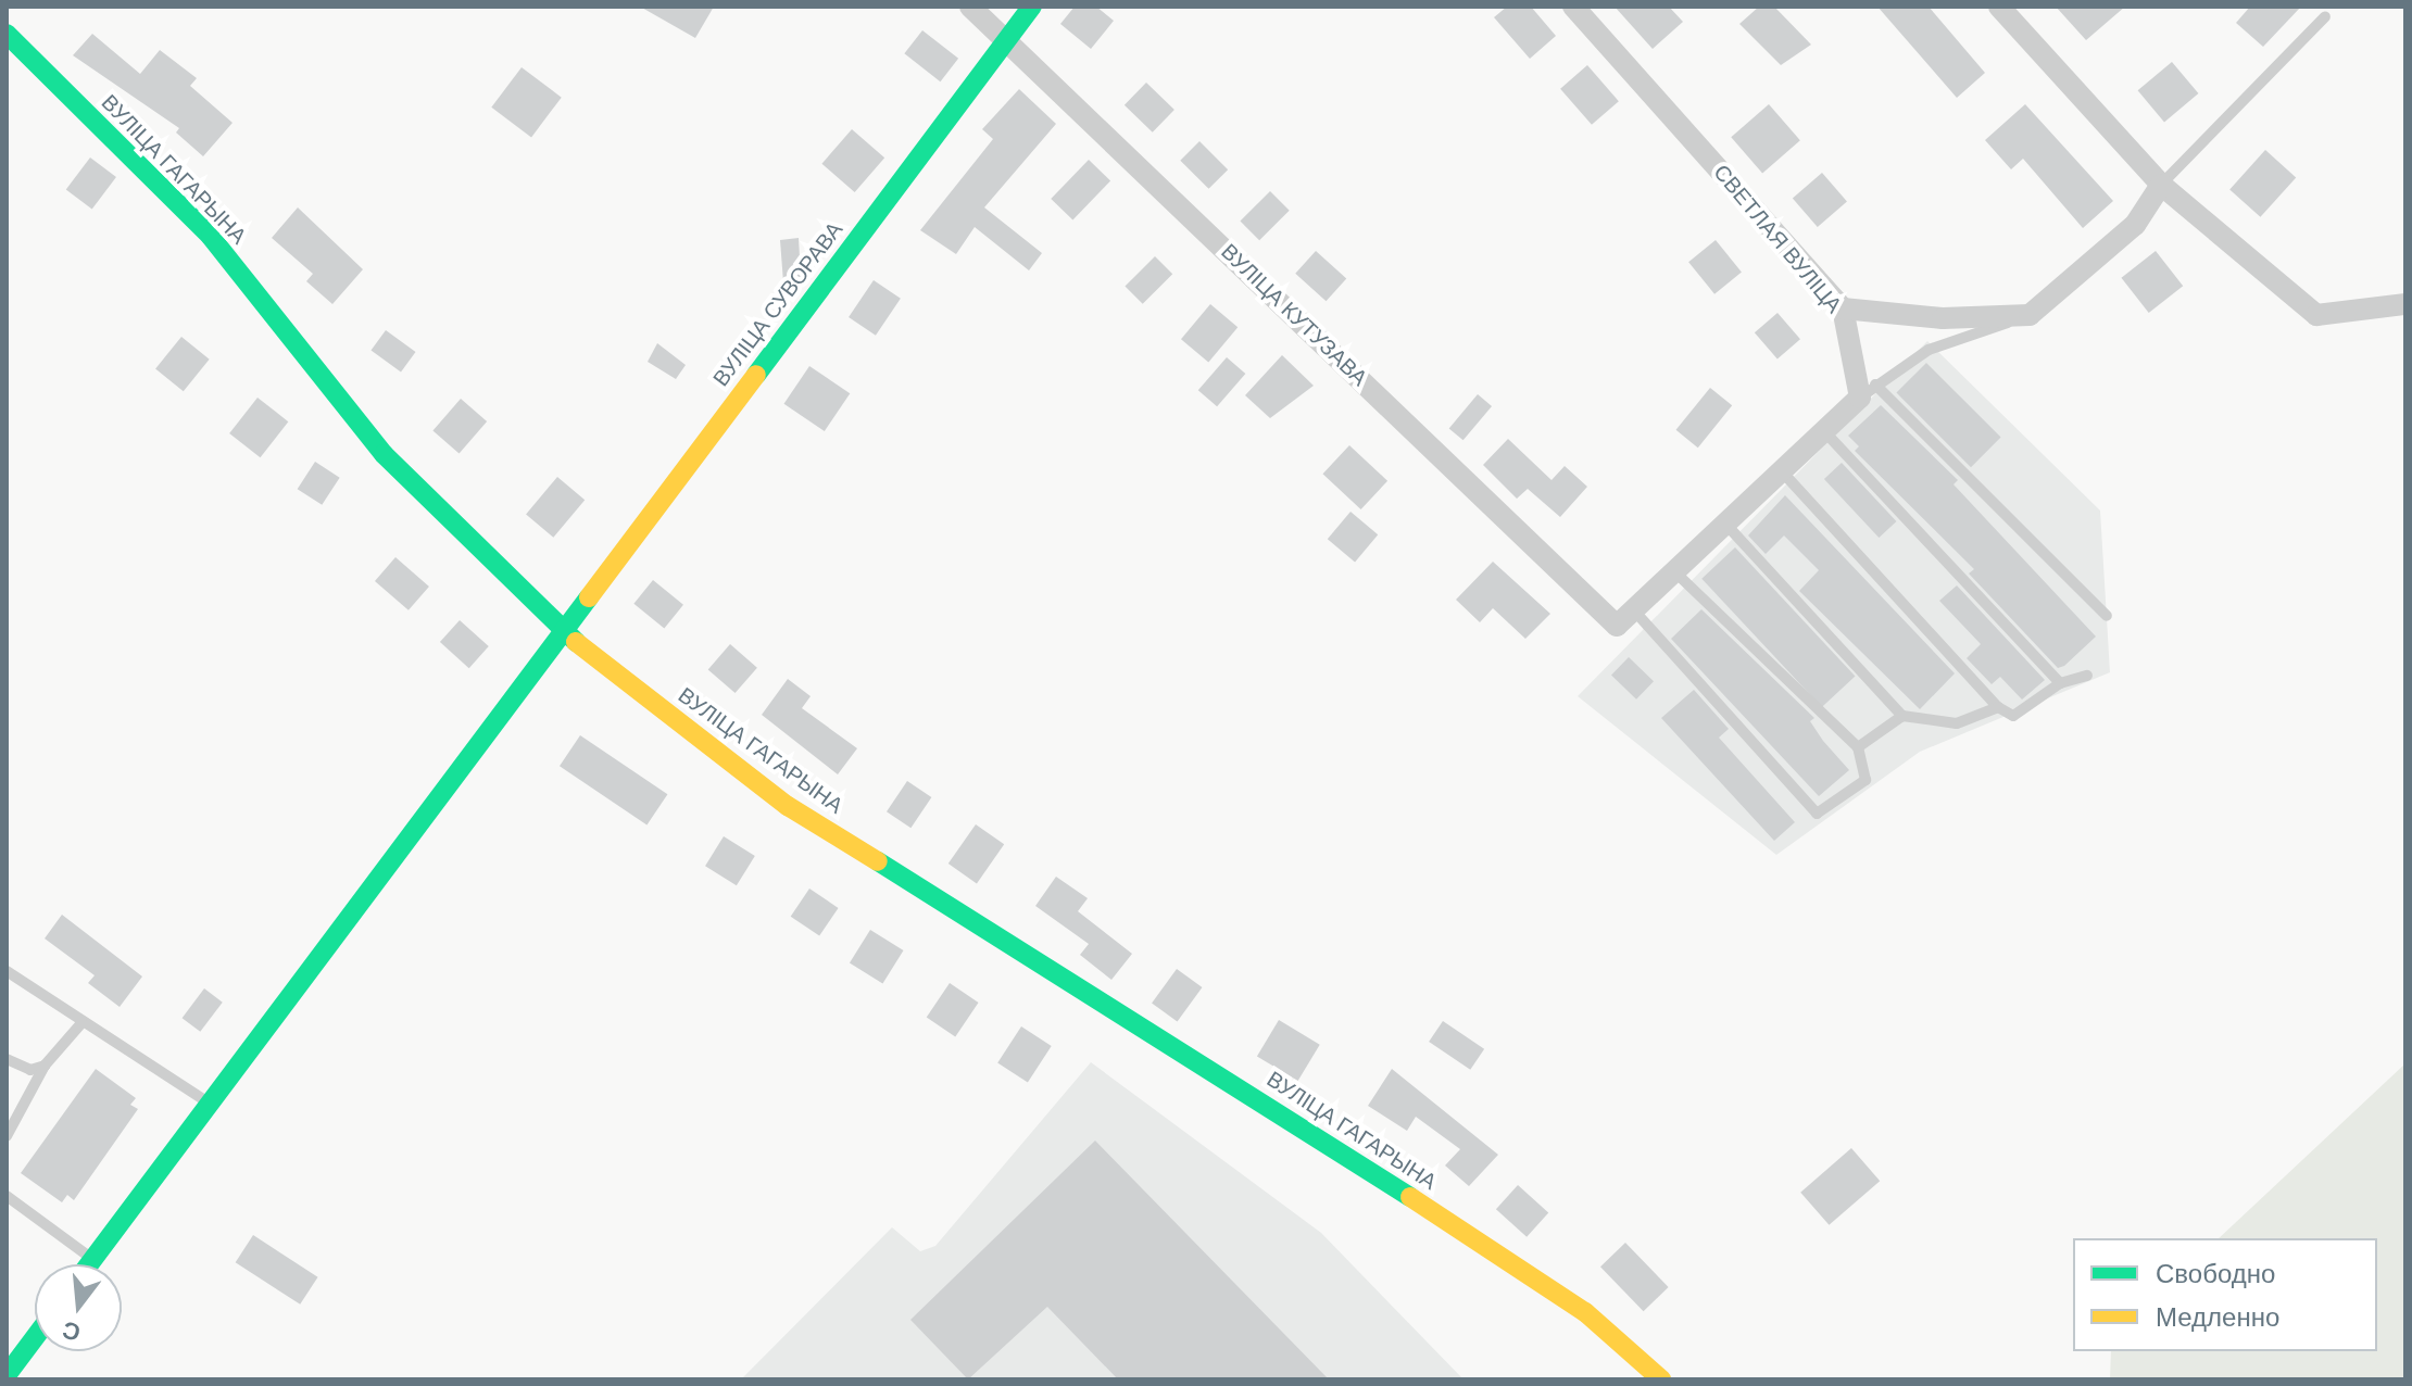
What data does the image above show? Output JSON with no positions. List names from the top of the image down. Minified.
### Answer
{"streets":{"street":["ВУЛІЦА ГАГАРЫНА","СВЕТЛАЯ ВУЛІЦА","ВУЛІЦА СУВОРАВА","ВУЛІЦА КУТУЗАВА"]},"crossings":[["ВУЛІЦА ГАГАРЫНА","ВУЛІЦА СУВОРАВА"],["ВУЛІЦА СУВОРАВА","ВУЛІЦА КУТУЗАВА"]],"legend":["Свободно","Медленно"],"north":"bottom"}
